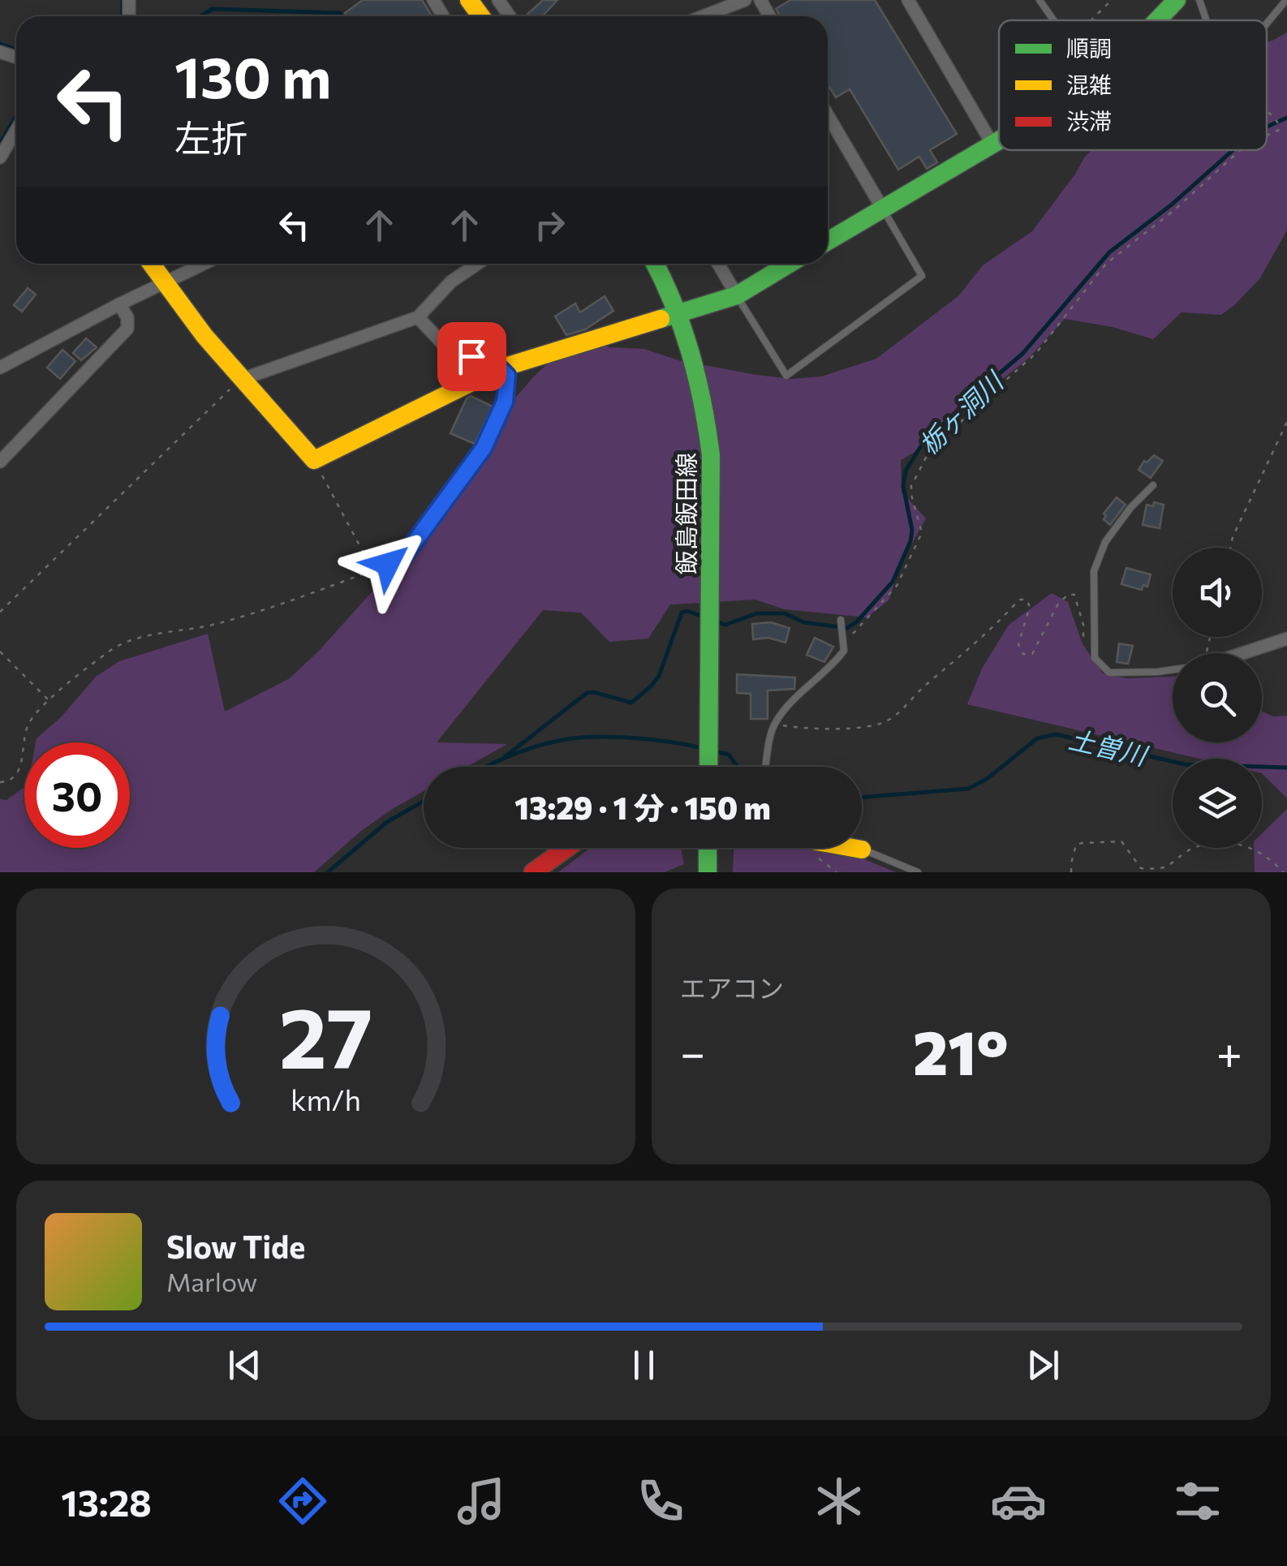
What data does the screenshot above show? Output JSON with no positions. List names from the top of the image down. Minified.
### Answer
{"streets":{"street":["飯島飯田線"]},"water":["栃ヶ洞川","土曽川"],"legend":["順調","混雑","渋滞"],"page":{"turn":["130 m","左折"],"limit":"30","trip":"13:29 · 1 分 · 150 m","tile":"エアコン","heat":["−","21°","+"],"song":["Slow Tide","Marlow"],"tabs":"13:28","gauge":["27","km/h"]}}
